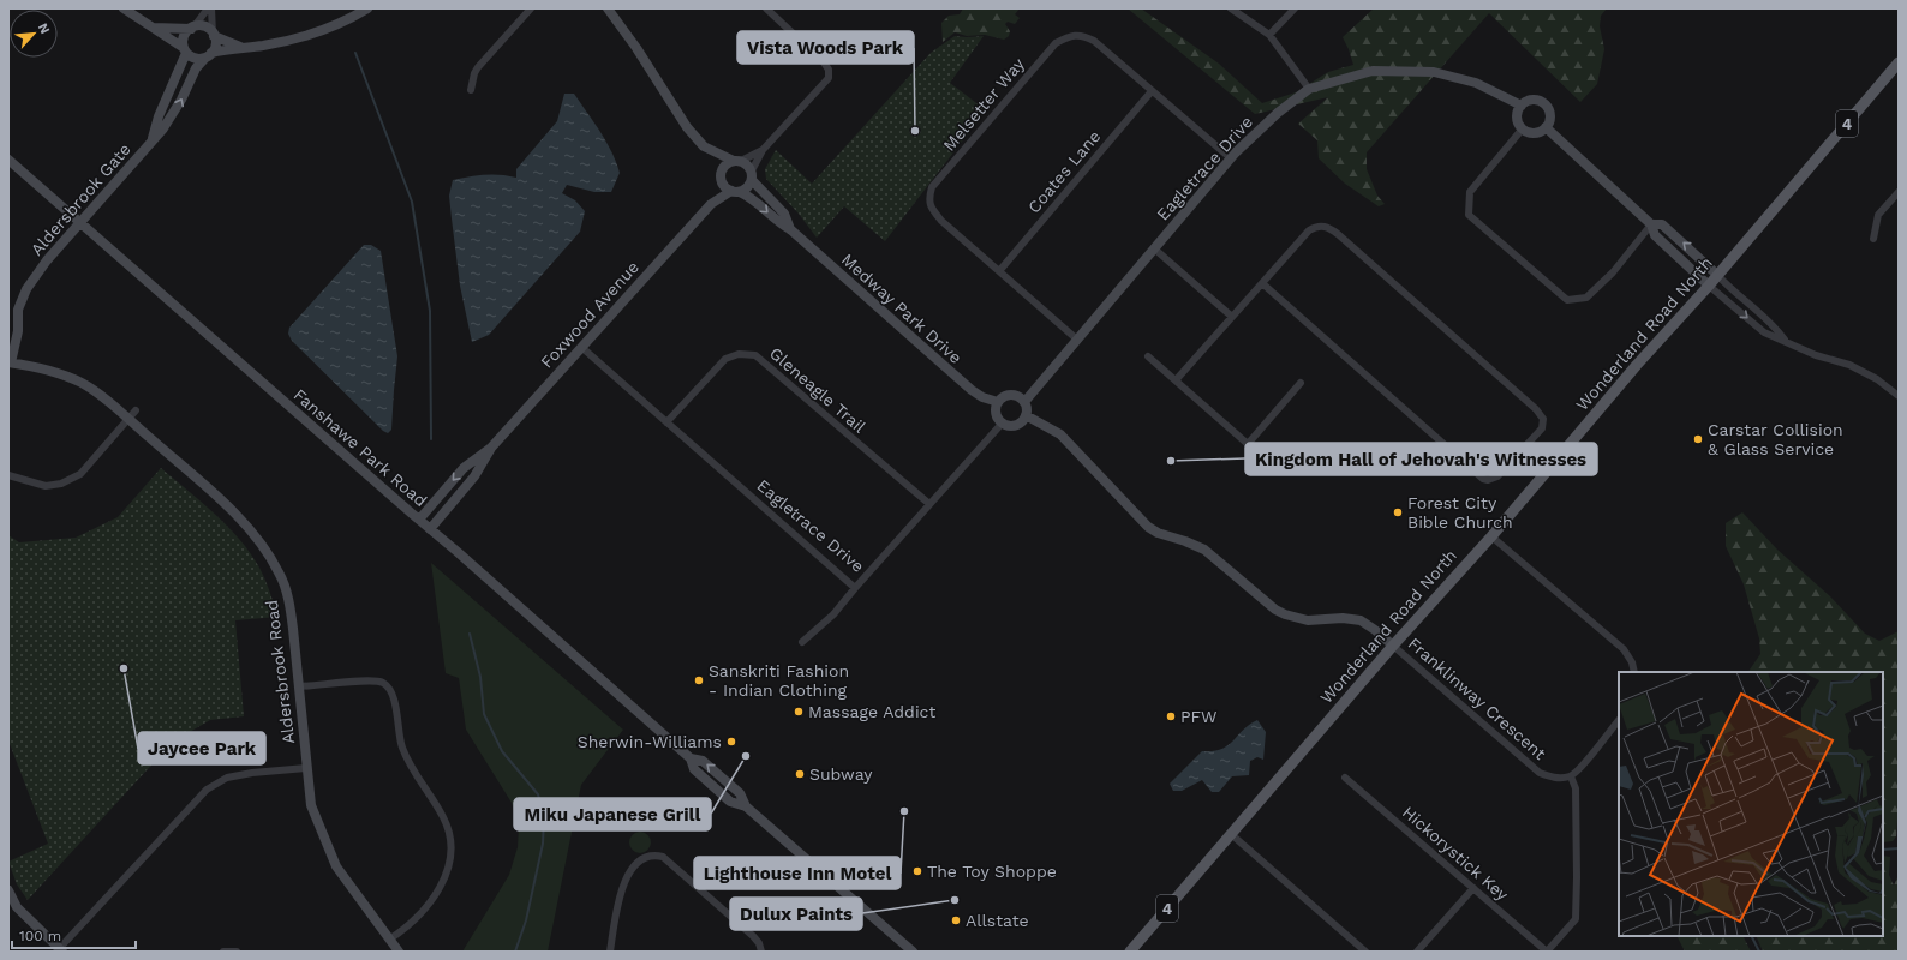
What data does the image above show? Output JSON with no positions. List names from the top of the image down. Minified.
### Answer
{"streets":{"main road":["4","Wonderland Road North"],"street":["Melsetter Way","Eagletrace Drive","Coates Lane","Aldersbrook Gate","Medway Park Drive","Foxwood Avenue","Gleneagle Trail","Fanshawe Park Road","Aldersbrook Road","Franklinway Crescent","Hickorystick Key"]},"crossings":[["Melsetter Way","Eagletrace Drive"],["Melsetter Way","Coates Lane"],["Eagletrace Drive","Medway Park Drive"],["Eagletrace Drive","Foxwood Avenue"],["Eagletrace Drive","Gleneagle Trail"],["Aldersbrook Gate","Fanshawe Park Road"],["Aldersbrook Gate","Aldersbrook Road"],["Medway Park Drive","Foxwood Avenue"],["Foxwood Avenue","Fanshawe Park Road"],["Wonderland Road North","Franklinway Crescent"]],"places":["Vista Woods Park","Carstar Collision & Glass Service","Kingdom Hall of Jehovah's Witnesses","Forest City Bible Church","Jaycee Park","Sanskriti Fashion - Indian Clothing","Massage Addict","PFW","Sherwin-Williams","Miku Japanese Grill","Subway","Lighthouse Inn Motel","The Toy Shoppe","Dulux Paints","Allstate"],"scale_bar":"100 m","north":"top right"}
